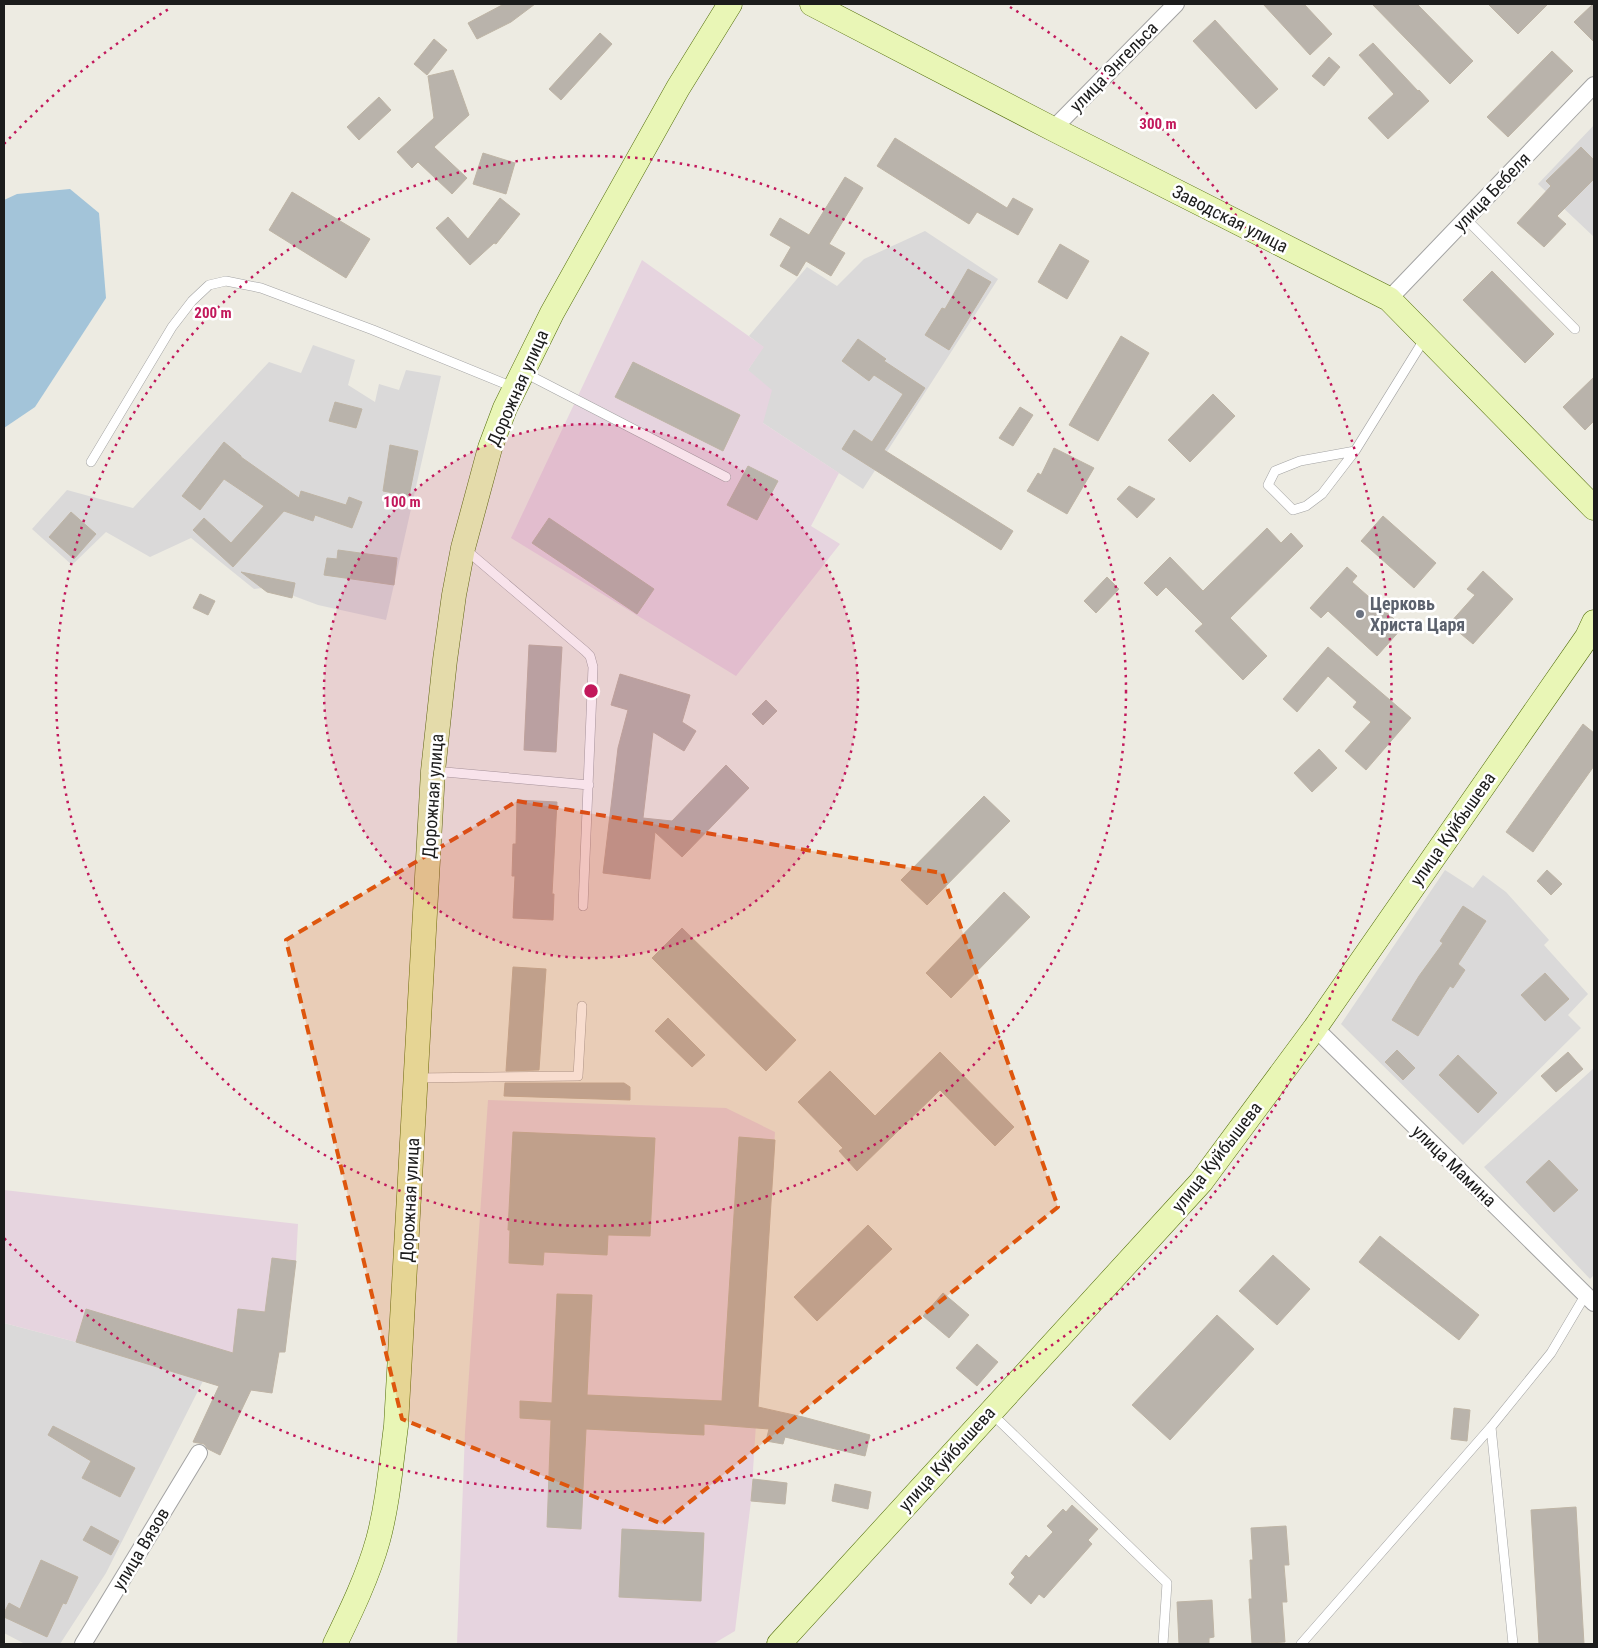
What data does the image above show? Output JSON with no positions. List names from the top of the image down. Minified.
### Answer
{"streets":{"street":["улица Энгельса","улица Бебеля","Заводская улица","Дорожная улица","улица Куйбышева","улица Мамина","улица Вязов"]},"crossings":[["улица Энгельса","Заводская улица"],["улица Бебеля","Заводская улица"],["улица Куйбышева","улица Мамина"]],"places":["Церковь Христа Царя"],"rings":["300 m","200 m","100 m"]}
